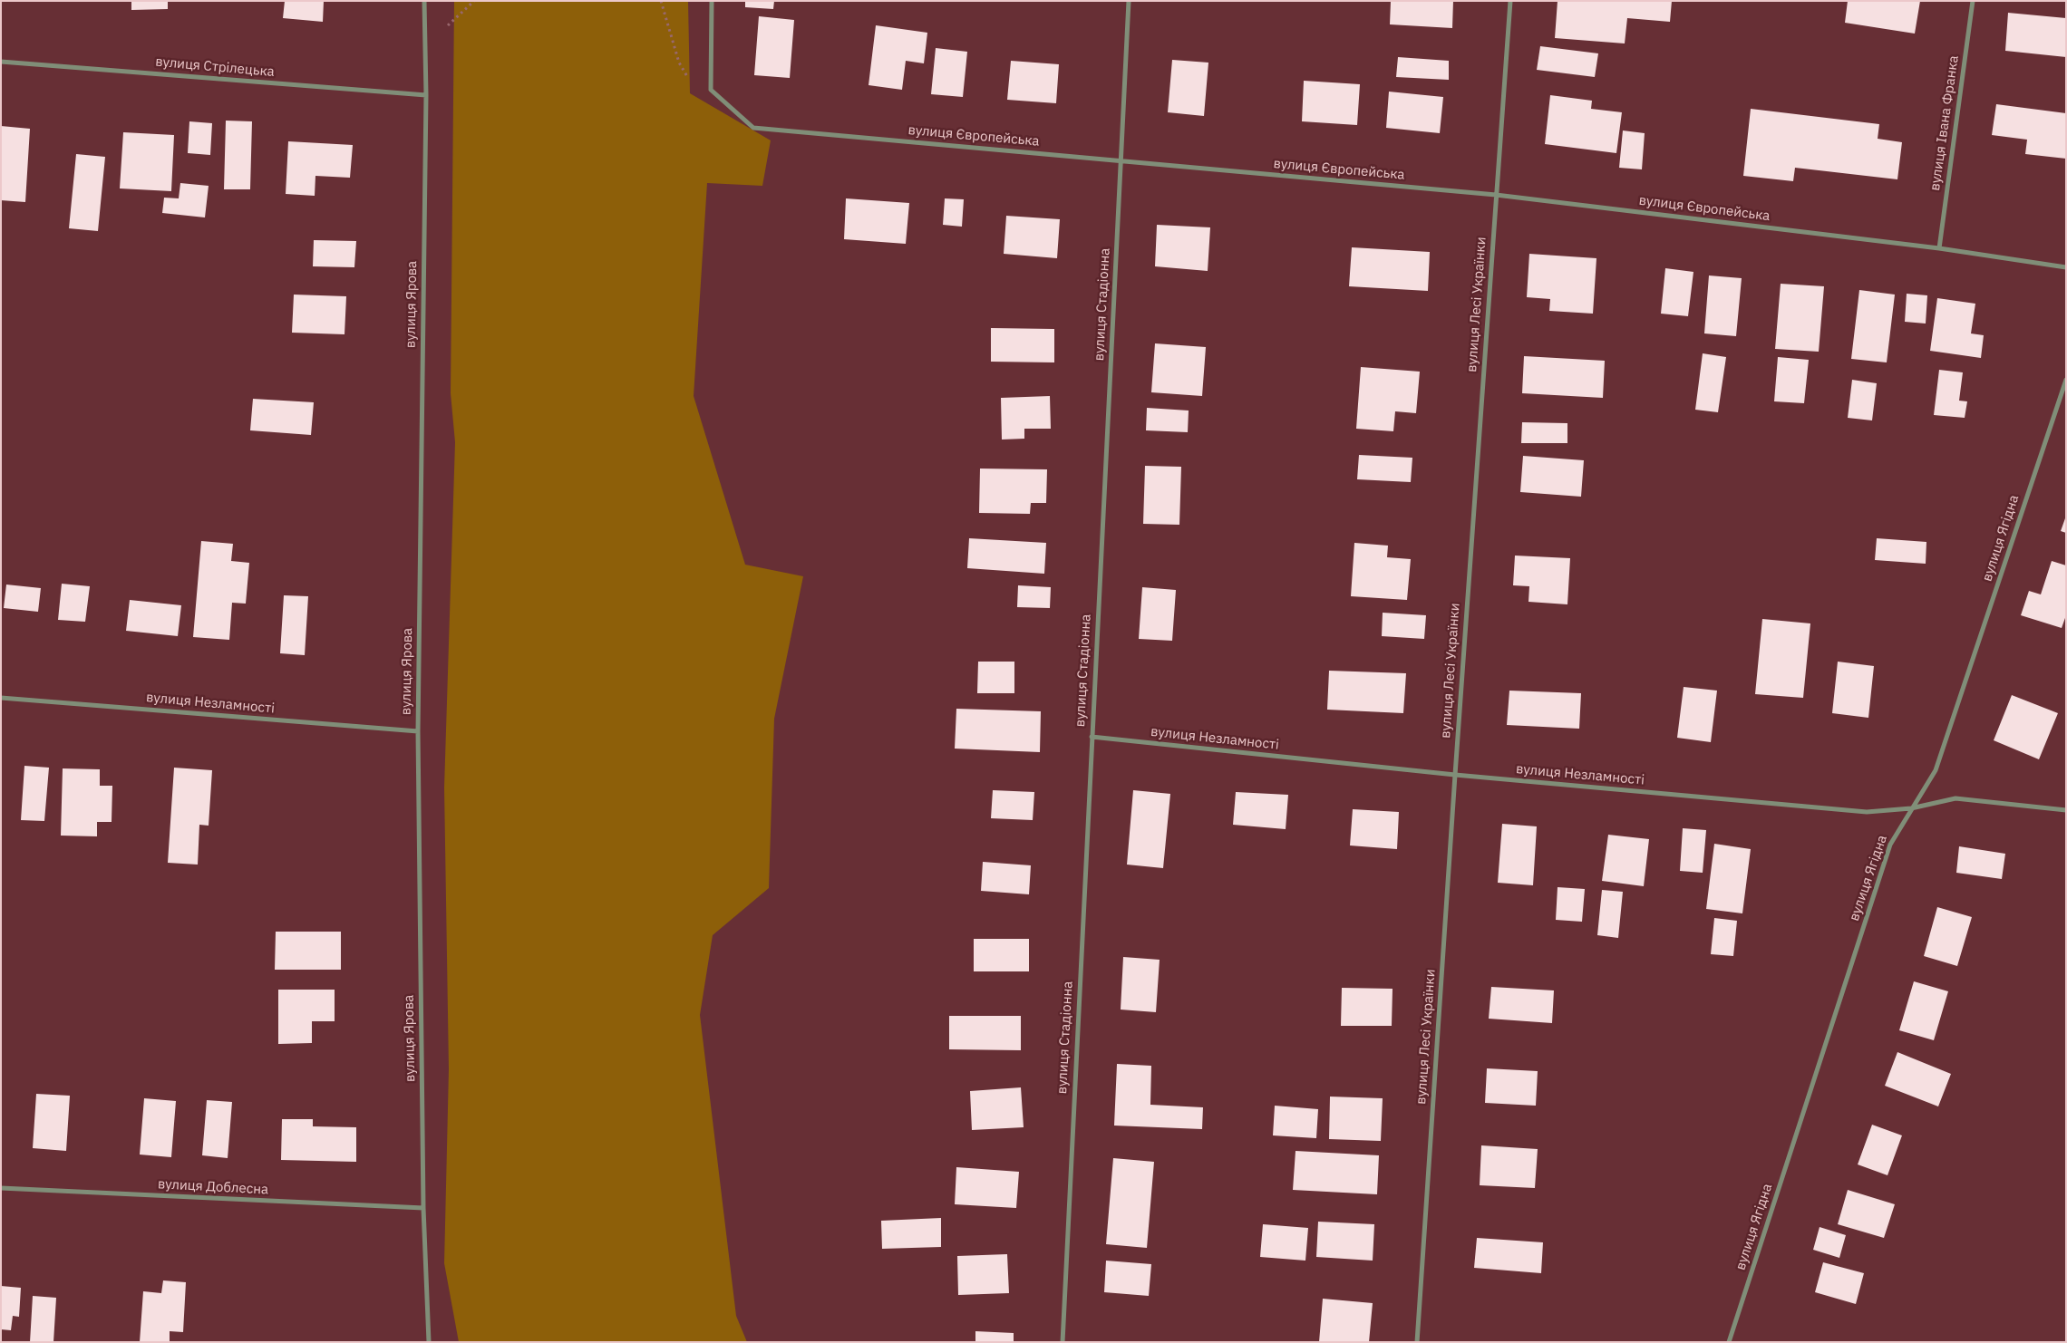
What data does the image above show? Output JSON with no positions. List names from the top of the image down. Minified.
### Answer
{"streets":{"street":["вулиця Стрілецька","вулиця Івана Франка","вулиця Європейська","вулиця Ярова","вулиця Стадіонна","вулиця Лесі Українки","вулиця Ягідна","вулиця Незламності","вулиця Доблесна"]},"crossings":[["вулиця Стрілецька","вулиця Ярова"],["вулиця Івана Франка","вулиця Європейська"],["вулиця Європейська","вулиця Стадіонна"],["вулиця Європейська","вулиця Лесі Українки"],["вулиця Ярова","вулиця Незламності"],["вулиця Ярова","вулиця Доблесна"],["вулиця Стадіонна","вулиця Незламності"],["вулиця Лесі Українки","вулиця Незламності"],["вулиця Ягідна","вулиця Незламності"]]}
